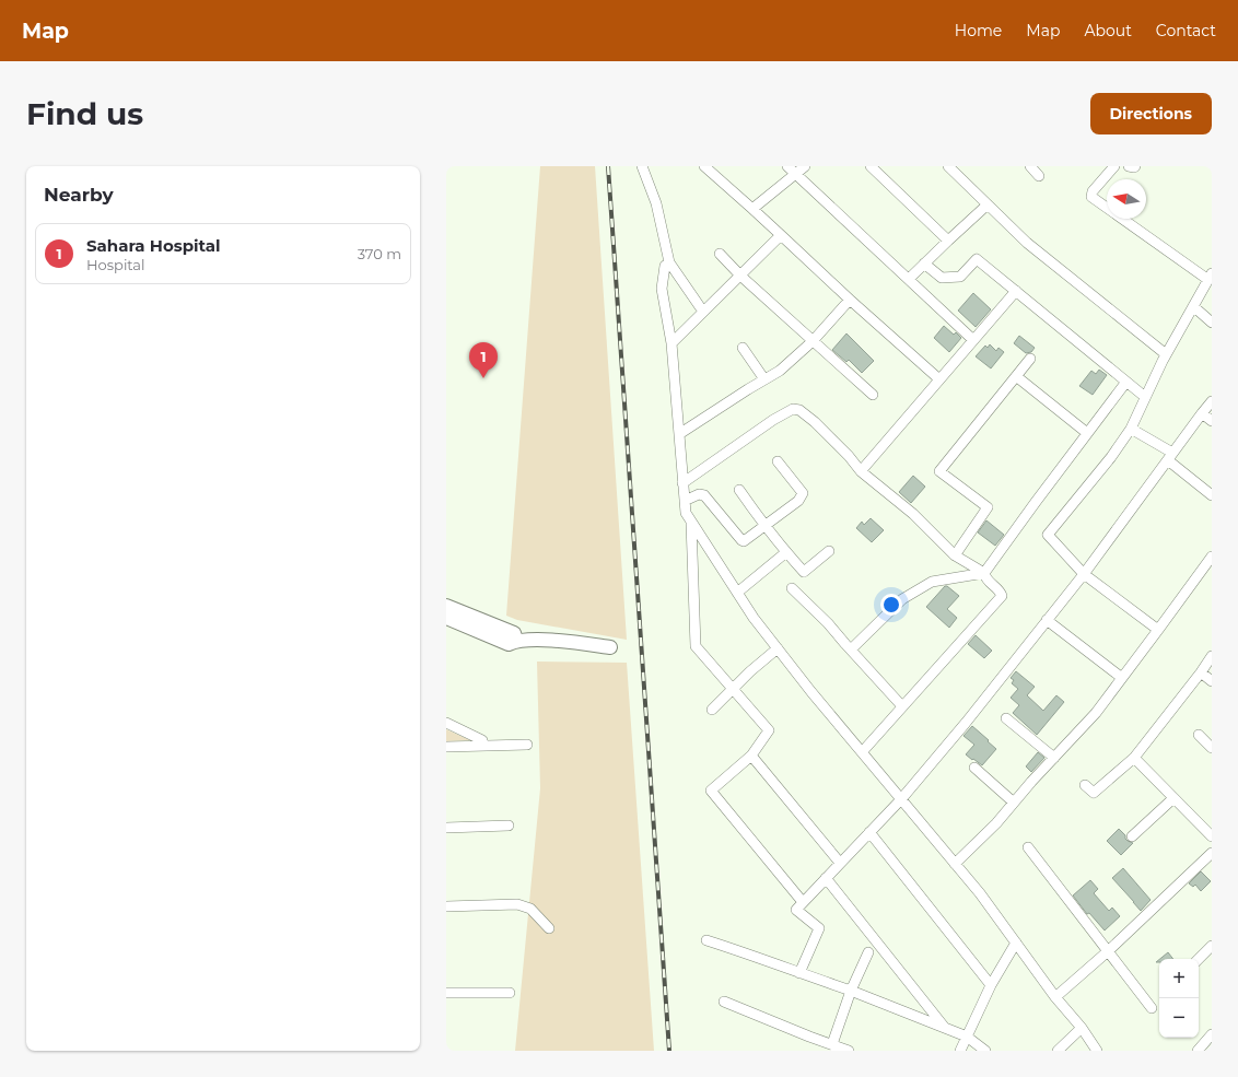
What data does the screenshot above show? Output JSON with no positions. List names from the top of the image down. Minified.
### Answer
{"north":"left","page":{"header":"Map","nav":["Home","Map","About","Contact"],"buttons":"Directions","title":"Find us","heading":"Nearby","list":[{"mark":"1","name":"Sahara Hospital","note":"Hospital","value":"370 m"}],"pins":"1","map_buttons":["+","−"]}}
